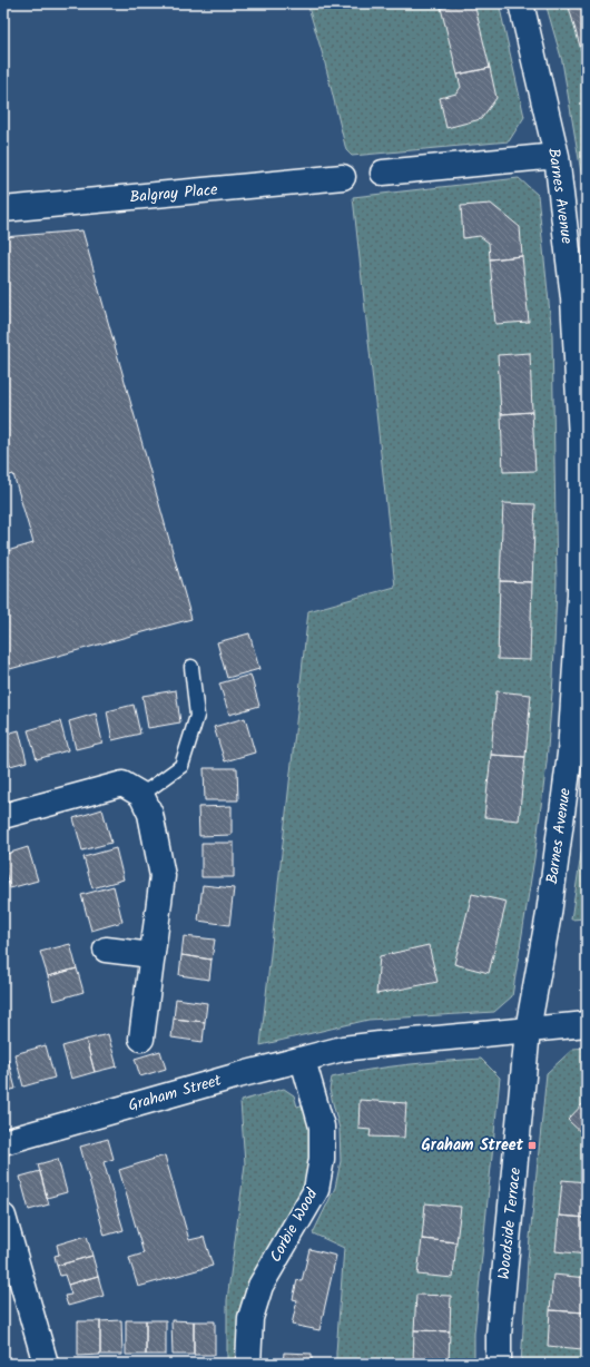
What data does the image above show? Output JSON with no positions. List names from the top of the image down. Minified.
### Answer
{"streets":{"street":["Balgray Place","Barnes Avenue","Graham Street","Woodside Terrace","Corbie Wood"]},"crossings":[["Barnes Avenue","Graham Street"],["Barnes Avenue","Woodside Terrace"],["Graham Street","Woodside Terrace"],["Graham Street","Corbie Wood"]],"places":{"transit":["Graham Street"]}}
